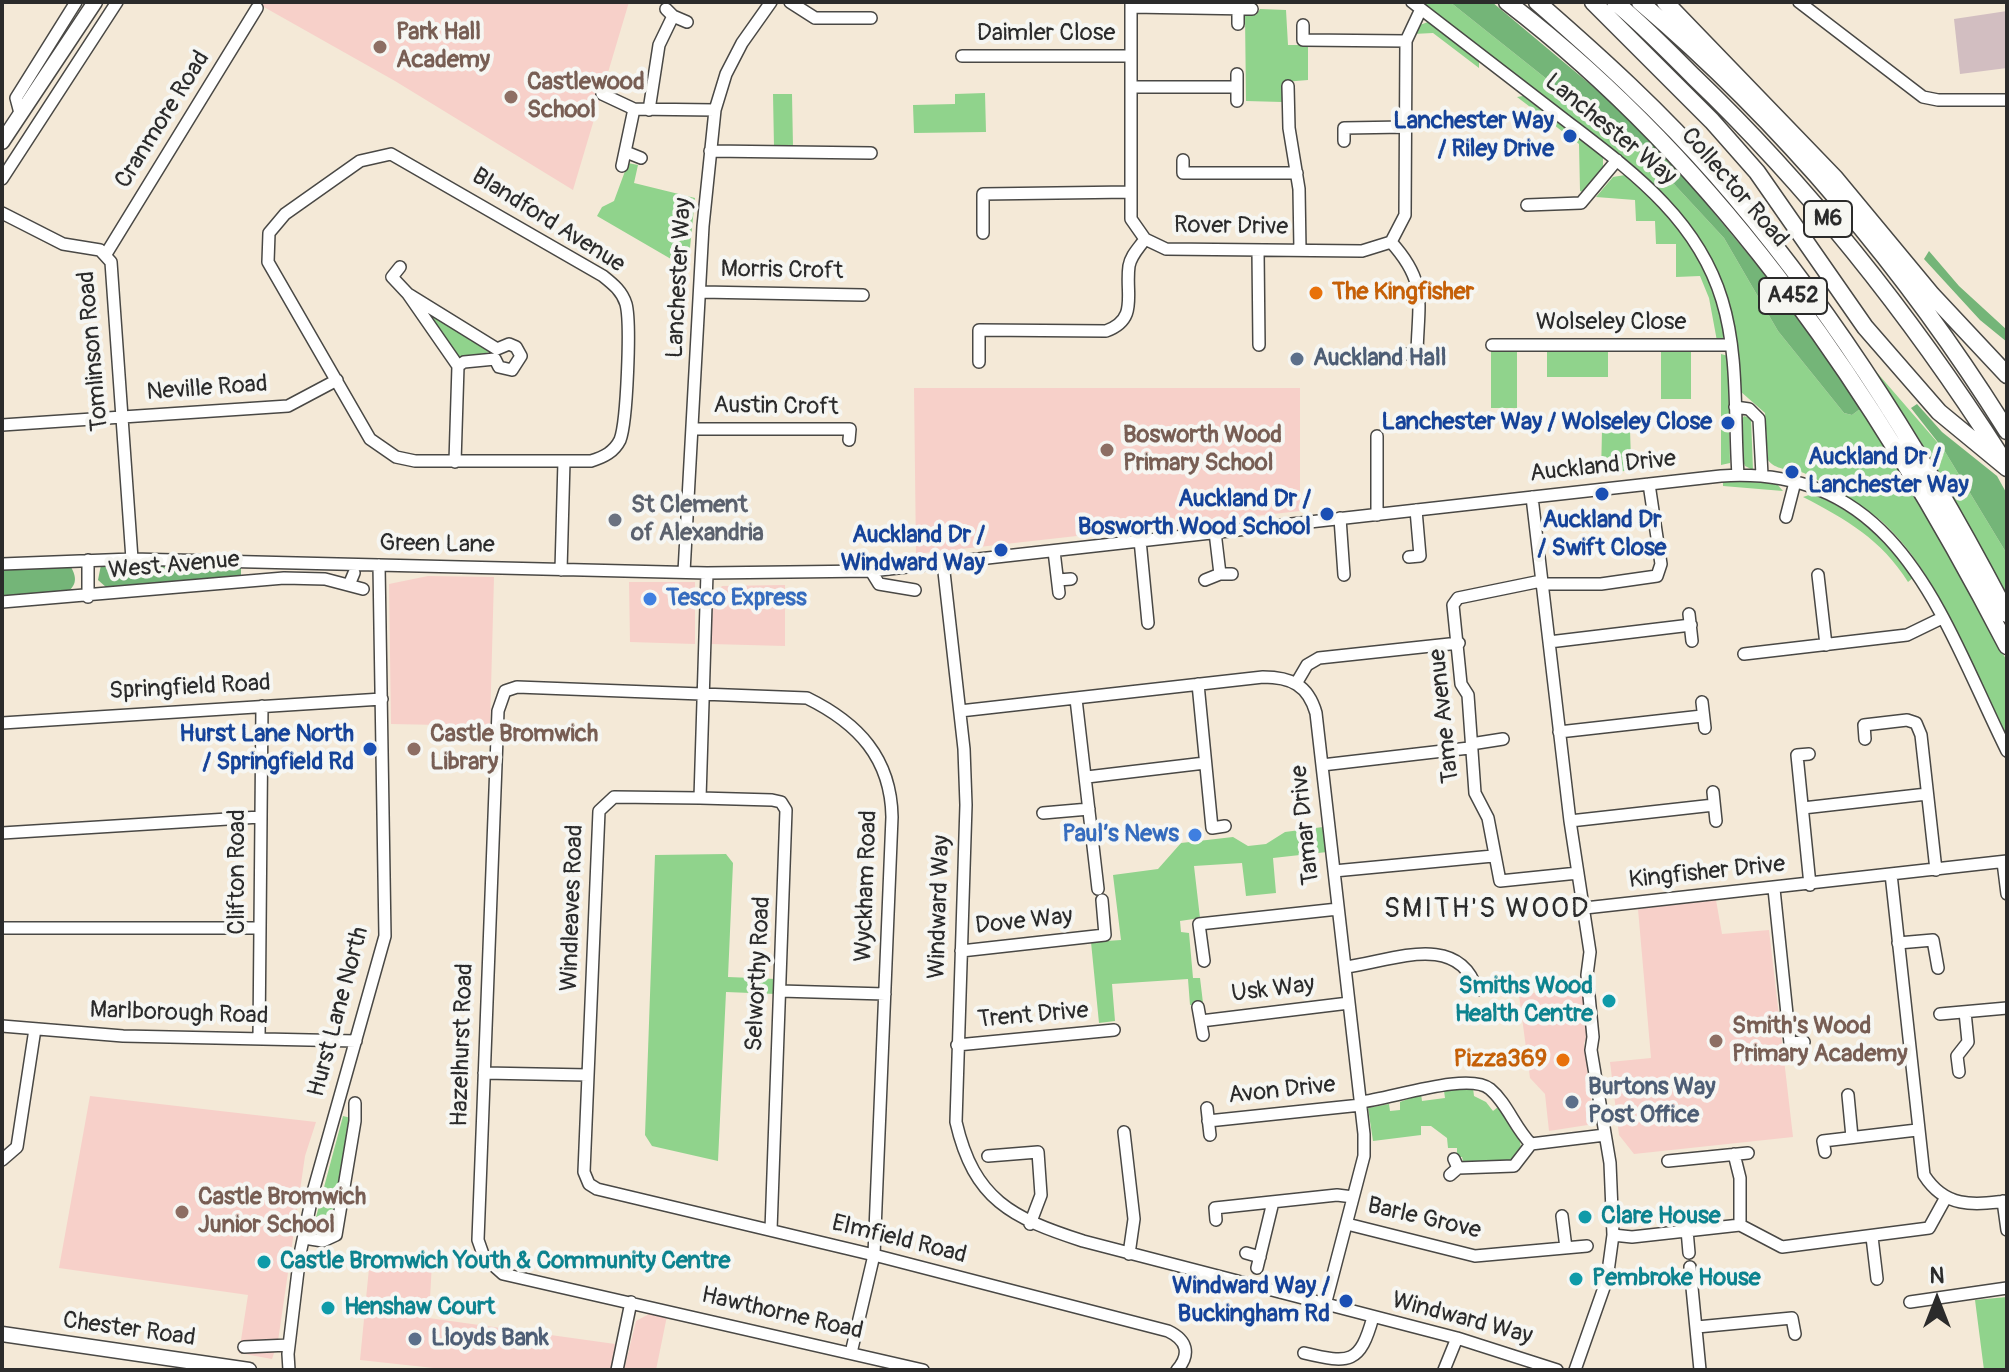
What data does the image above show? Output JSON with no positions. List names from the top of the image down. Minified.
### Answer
{"streets":{"highway":["Collector Road","M6","A452"],"main road":["Chester Road"],"street":["Daimler Close","Cranmore Road","Lanchester Way","Blandford Avenue","Rover Drive","Morris Croft","Wolseley Close","Tomlinson Road","Neville Road","Austin Croft","Auckland Drive","Green Lane","West Avenue","Springfield Road","Tame Avenue","Tamar Drive","Clifton Road","Kingfisher Drive","Wyckham Road","Windward Way","Windleaves Road","Dove Way","Selworthy Road","Usk Way","Hurst Lane North","Marlborough Road","Trent Drive","Hazelhurst Road","Avon Drive","Barle Grove","Elmfield Road","Hawthorne Road"]},"crossings":[["Daimler Close","Rover Drive"],["Cranmore Road","Tomlinson Road"],["Lanchester Way","Morris Croft"],["Lanchester Way","Wolseley Close"],["Lanchester Way","Austin Croft"],["Lanchester Way","Auckland Drive"],["Lanchester Way","Green Lane"],["Blandford Avenue","Neville Road"],["Tomlinson Road","Neville Road"],["Tomlinson Road","Green Lane"],["Auckland Drive","Green Lane"],["Auckland Drive","Windward Way"],["Green Lane","Windward Way"],["Green Lane","Hurst Lane North"],["Springfield Road","Clifton Road"],["Springfield Road","Hurst Lane North"],["Tamar Drive","Windward Way"],["Tamar Drive","Usk Way"],["Tamar Drive","Avon Drive"],["Tamar Drive","Barle Grove"],["Clifton Road","Marlborough Road"],["Wyckham Road","Hazelhurst Road"],["Wyckham Road","Elmfield Road"],["Wyckham Road","Hawthorne Road"],["Windward Way","Dove Way"],["Windward Way","Trent Drive"],["Windleaves Road","Selworthy Road"],["Windleaves Road","Elmfield Road"],["Selworthy Road","Elmfield Road"],["Hurst Lane North","Marlborough Road"],["Hazelhurst Road","Hawthorne Road"]],"districts":["SMITH'S WOOD"],"places":["Park Hall Academy","Castlewood School","Lanchester Way / Riley Drive","The Kingfisher","Auckland Hall","Lanchester Way / Wolseley Close","Bosworth Wood Primary School","Auckland Dr / Lanchester Way","Auckland Dr / Swift Close","Auckland Dr / Bosworth Wood School","St Clement of Alexandria","Auckland Dr / Windward Way","Tesco Express","Hurst Lane North / Springfield Rd","Castle Bromwich Library","Paul’s News","Smiths Wood Health Centre","Smith's Wood Primary Academy","Pizza369","Burtons Way Post Office","Castle Bromwich Junior School","Clare House","Castle Bromwich Youth & Community Centre","Pembroke House","Windward Way / Buckingham Rd","Henshaw Court","Lloyds Bank"],"north":"top"}
